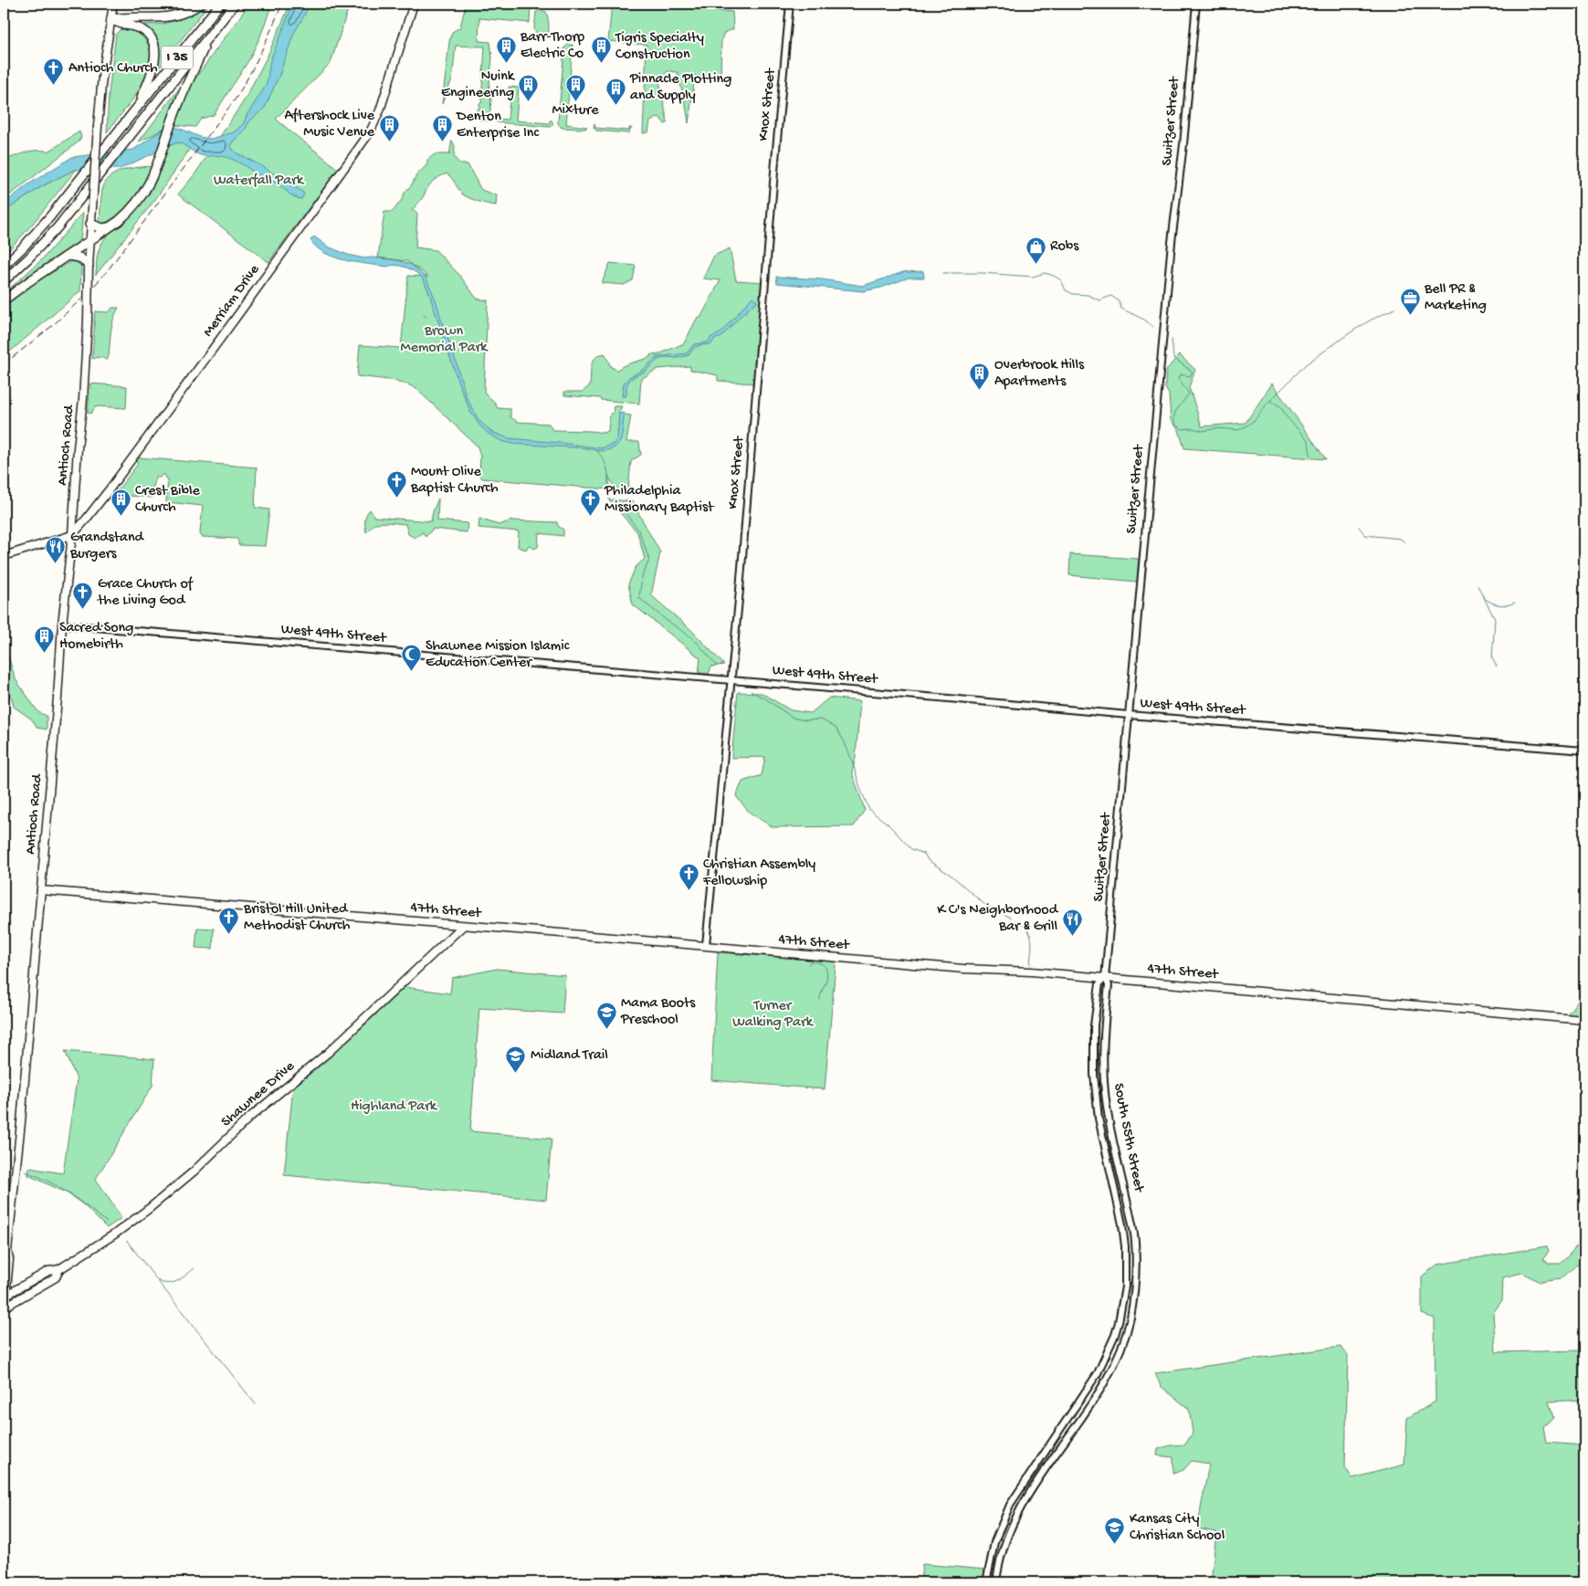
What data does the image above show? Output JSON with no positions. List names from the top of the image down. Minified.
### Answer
{"streets":{"highway":["I 35"],"main road":["Merriam Drive","Antioch Road","47th Street","Shawnee Drive"],"street":["Knox Street","Switzer Street","West 49th Street","South 55th Street"]},"crossings":[["Knox Street","West 49th Street"],["Knox Street","47th Street"],["Switzer Street","West 49th Street"],["Switzer Street","47th Street"],["Switzer Street","South 55th Street"],["Merriam Drive","Antioch Road"],["Antioch Road","West 49th Street"],["Antioch Road","47th Street"],["47th Street","Shawnee Drive"],["47th Street","South 55th Street"]],"parks":["Waterfall Park","Brown Memorial Park","Turner Walking Park","Highland Park"],"places":{"building":["Barr-Thorp Electric Co","Tigris Specialty Construction","Mixture","Nuink Engineering","Pinnacle Plotting and Supply","Aftershock Live Music Venue","Denton Enterprise Inc","Overbrook Hills Apartments","Crest Bible Church","Sacred Song Homebirth"],"church":["Antioch Church","Mount Olive Baptist Church","Philadelphia Missionary Baptist","Grace Church of the Living God","Christian Assembly Fellowship","Bristol Hill United Methodist Church"],"shop":["Robs"],"office":["Bell PR & Marketing"],"restaurant":["Grandstand Burgers","K C's Neighborhood Bar & Grill"],"mosque":["Shawnee Mission Islamic Education Center"],"school or university":["Mama Boots Preschool","Midland Trail","Kansas City Christian School"]}}
